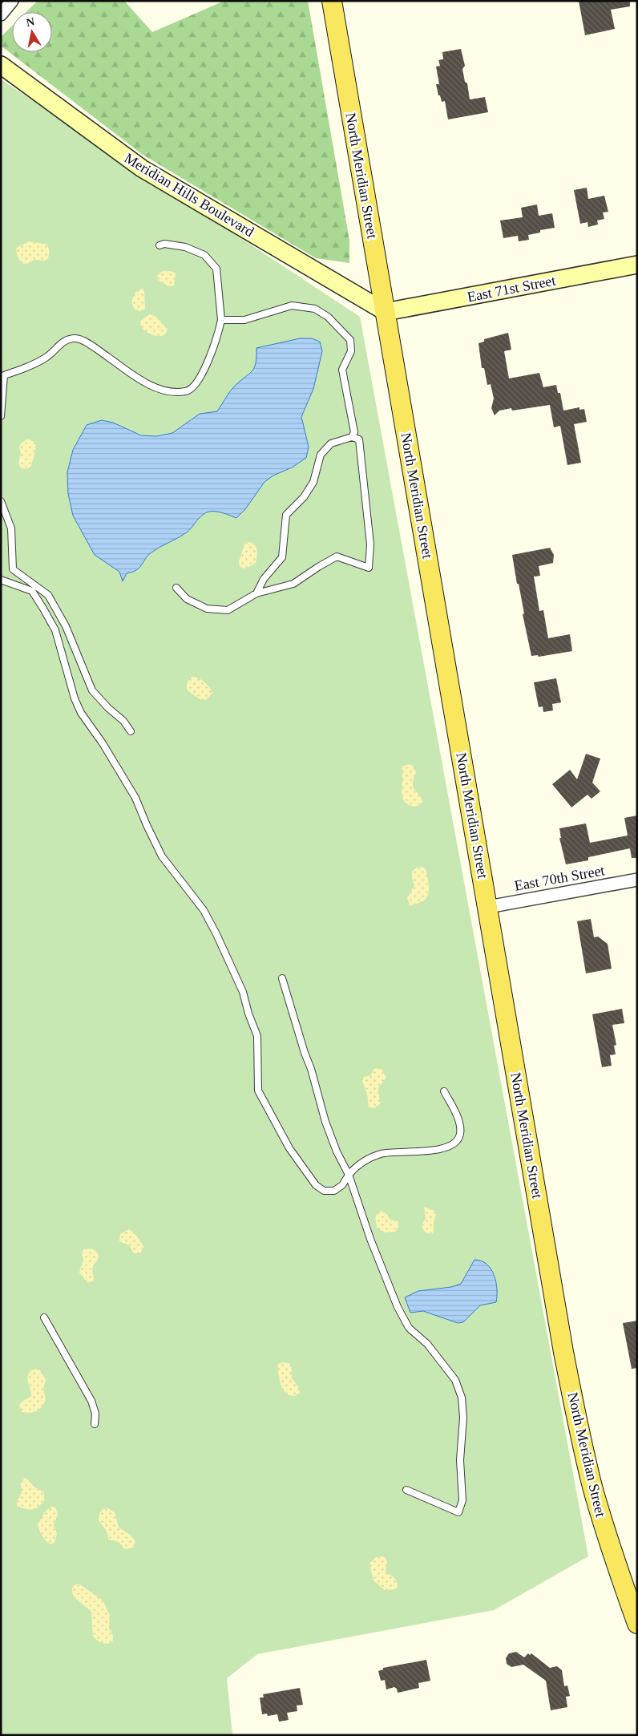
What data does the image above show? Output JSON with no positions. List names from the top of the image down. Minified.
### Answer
{"streets":{"main road":["North Meridian Street","Meridian Hills Boulevard","East 71st Street"],"street":["East 70th Street"]},"crossings":[["North Meridian Street","Meridian Hills Boulevard"],["North Meridian Street","East 71st Street"],["North Meridian Street","East 70th Street"],["Meridian Hills Boulevard","East 71st Street"]],"north":"top"}
